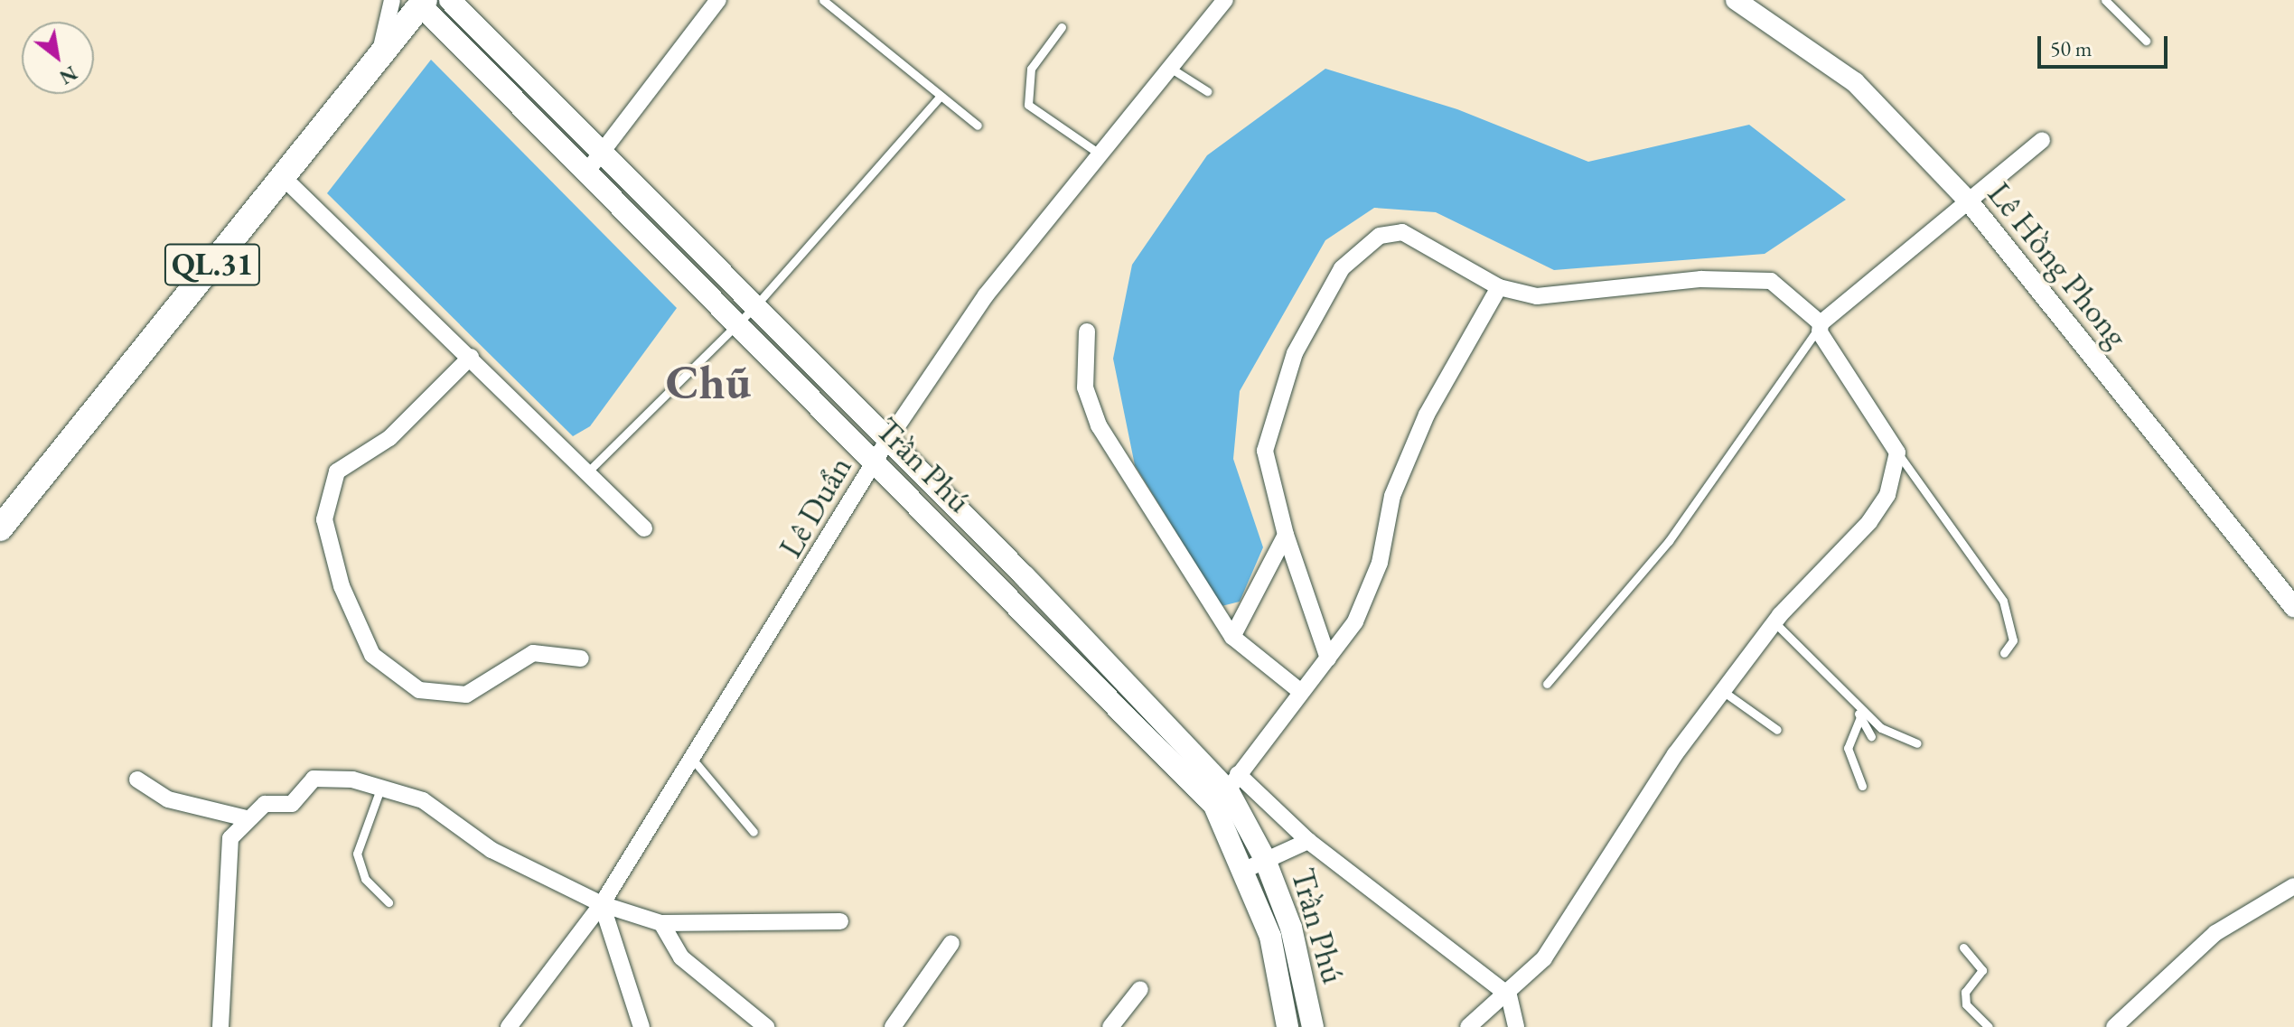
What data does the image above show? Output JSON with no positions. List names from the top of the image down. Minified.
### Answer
{"streets":{"highway":["QL.31"],"main road":["Trần Phú"],"street":["Lê Hồng Phong","Lê Duẩn"]},"crossings":[["QL.31","Trần Phú"],["Trần Phú","Lê Duẩn"]],"districts":["Chũ"],"scale_bar":"50 m","north":"bottom right"}
